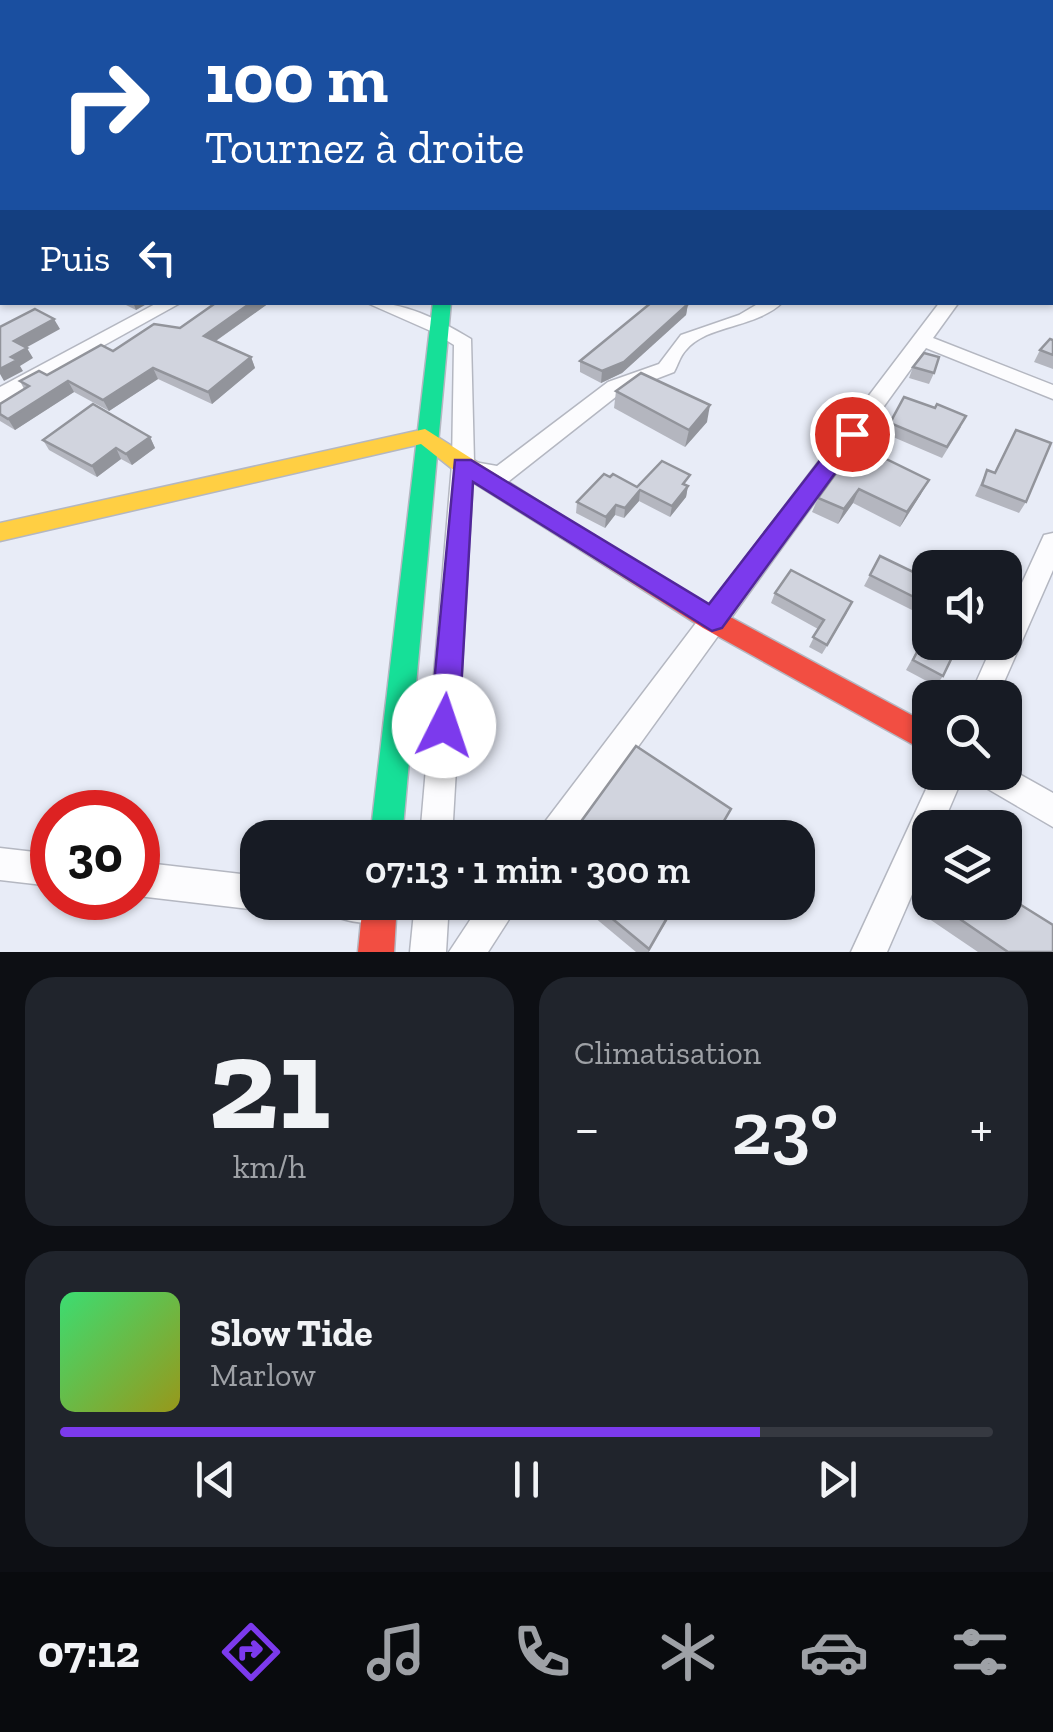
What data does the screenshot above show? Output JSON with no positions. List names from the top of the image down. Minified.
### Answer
{"page":{"turn":["100 m","Tournez à droite"],"then":"Puis","limit":"30","trip":"07:13 · 1 min · 300 m","tile":[["21","km/h"],"Climatisation"],"heat":["−","23°","+"],"song":["Slow Tide","Marlow"],"tabs":"07:12"}}
